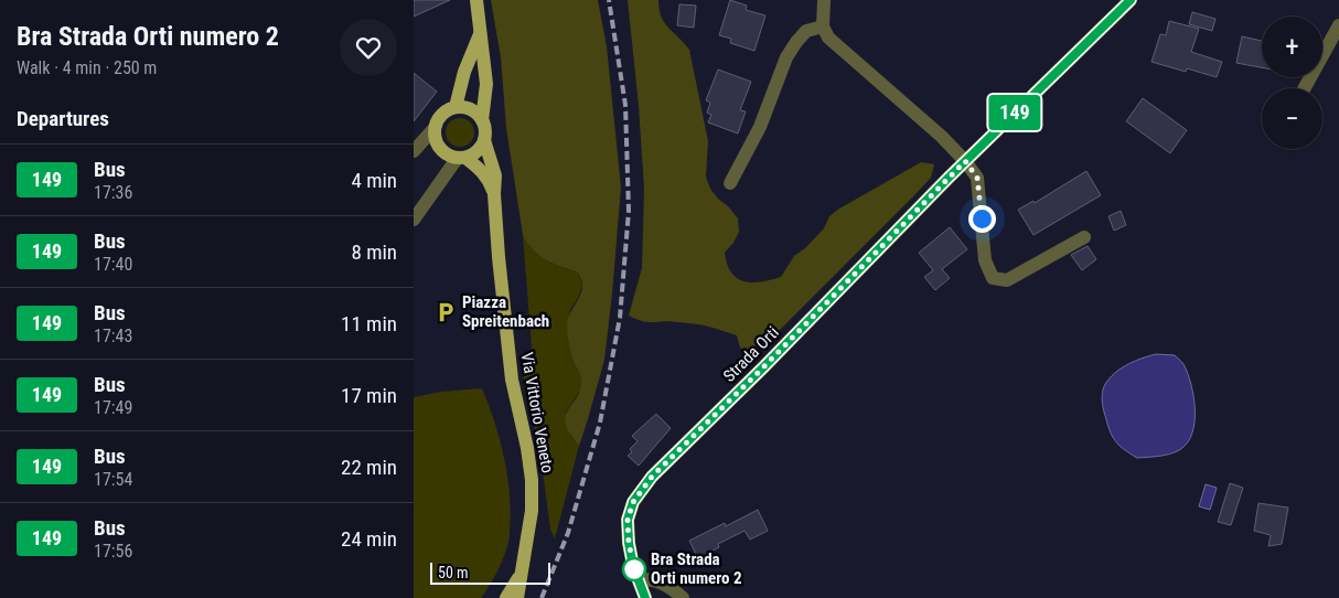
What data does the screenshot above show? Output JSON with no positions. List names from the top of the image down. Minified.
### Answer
{"streets":{"main road":["Strada Orti","Via Vittorio Veneto"]},"places":{"parking":["Piazza Spreitenbach"],"other":["Bra Strada Orti numero 2"]},"lines":["bus line 149"],"scale_bar":"50 m","page":{"heading":[["Bra Strada Orti numero 2","Walk · 4 min · 250 m"],"Departures"],"on_map":"149","map_buttons":["+","−"],"list":[{"mark":"149","name":"Bus","note":"17:36","value":"4 min"},{"mark":"149","name":"Bus","note":"17:40","value":"8 min"},{"mark":"149","name":"Bus","note":"17:43","value":"11 min"},{"mark":"149","name":"Bus","note":"17:49","value":"17 min"},{"mark":"149","name":"Bus","note":"17:54","value":"22 min"},{"mark":"149","name":"Bus","note":"17:56","value":"24 min"}],"scale":"50 m"}}
